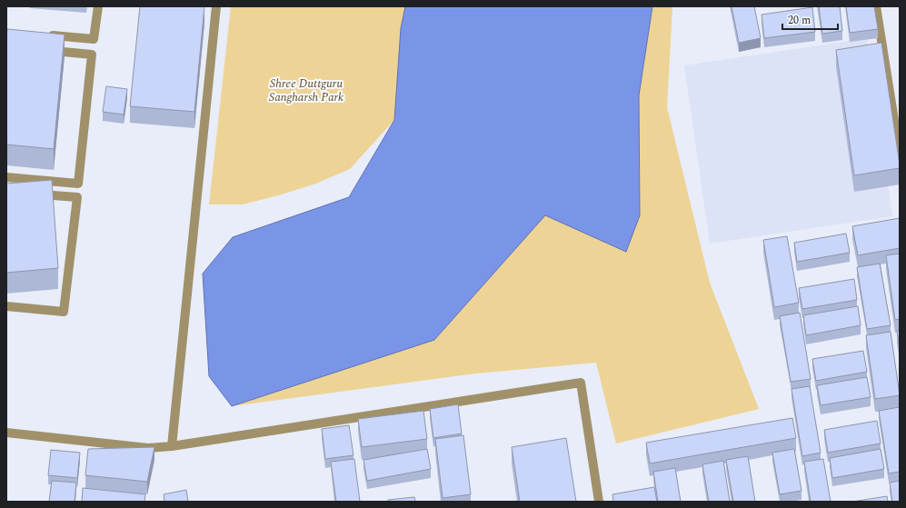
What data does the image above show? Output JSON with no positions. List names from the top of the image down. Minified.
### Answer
{"parks":["Shree Duttguru Sangharsh Park"],"scale_bar":"20 m"}
